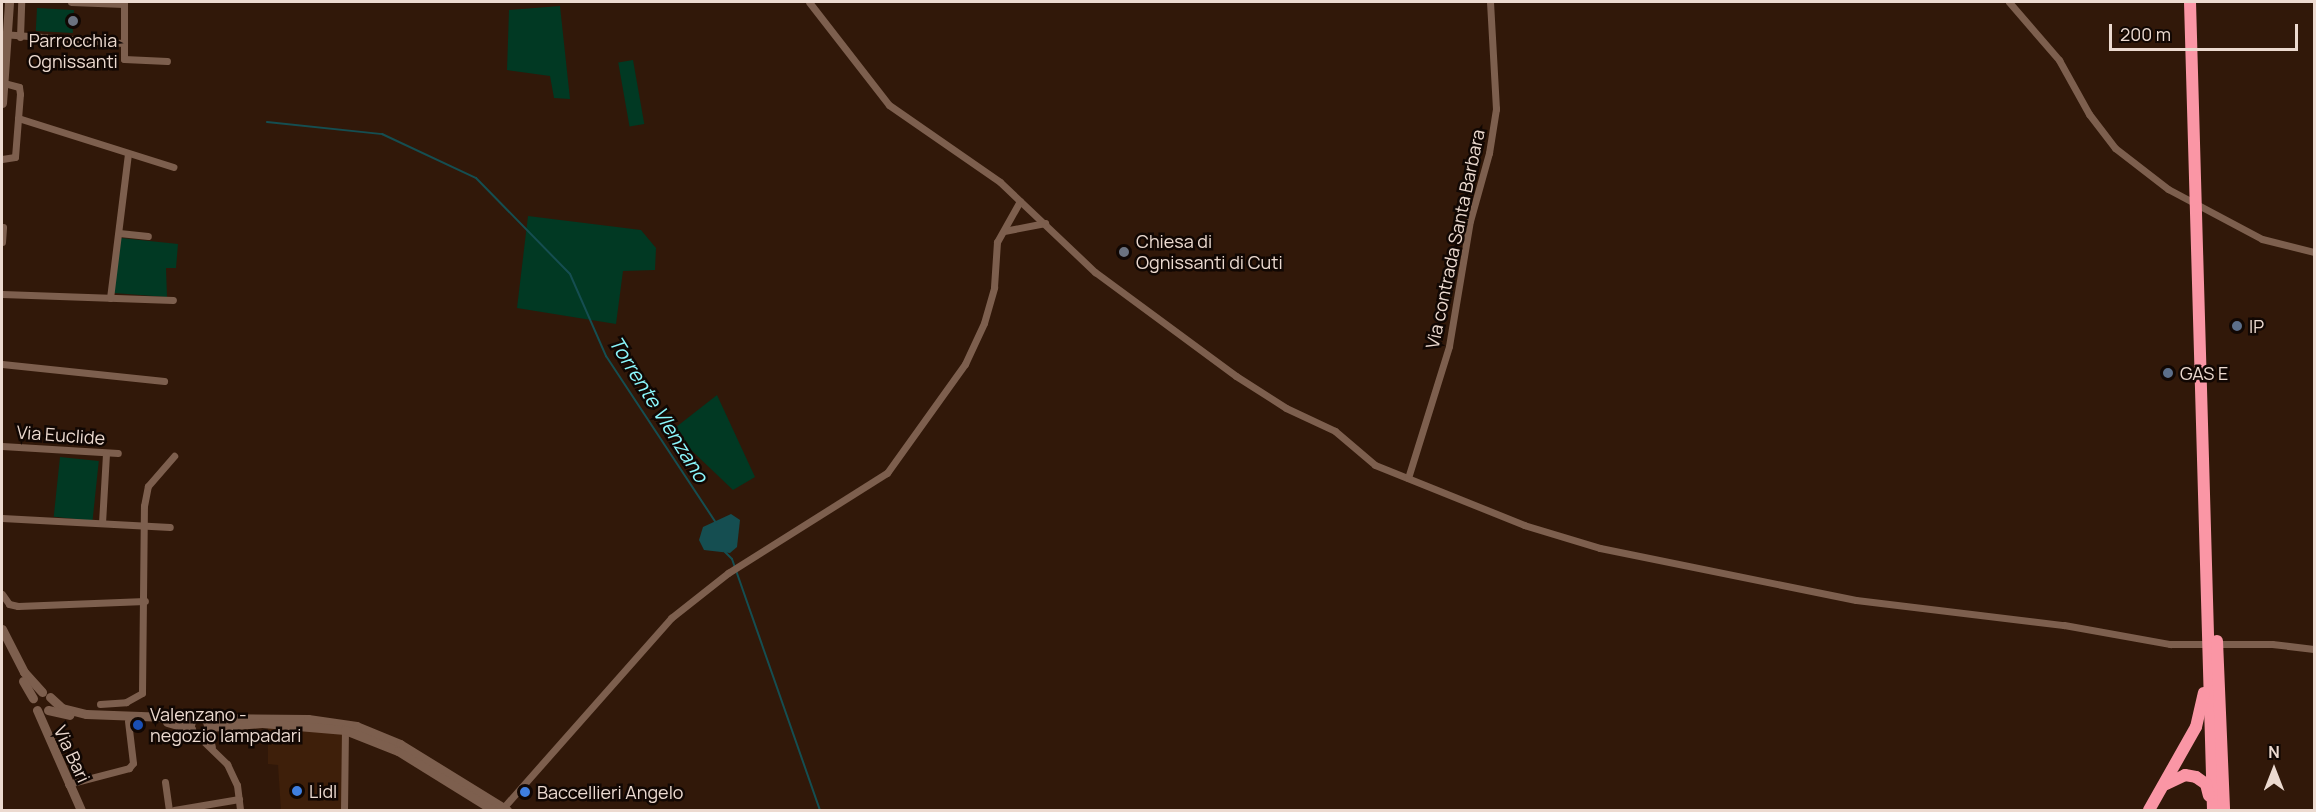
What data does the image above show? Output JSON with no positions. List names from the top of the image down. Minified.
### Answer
{"streets":{"main road":["Via Bari"],"street":["Via contrada Santa Barbara","Via Euclide"]},"water":["Torrente Vlenzano"],"places":["Parrocchia Ognissanti","Chiesa di Ognissanti di Cuti","IP","GAS E","Valenzano - negozio lampadari","Lidl","Baccellieri Angelo"],"scale_bar":"200 m","north":"top"}
